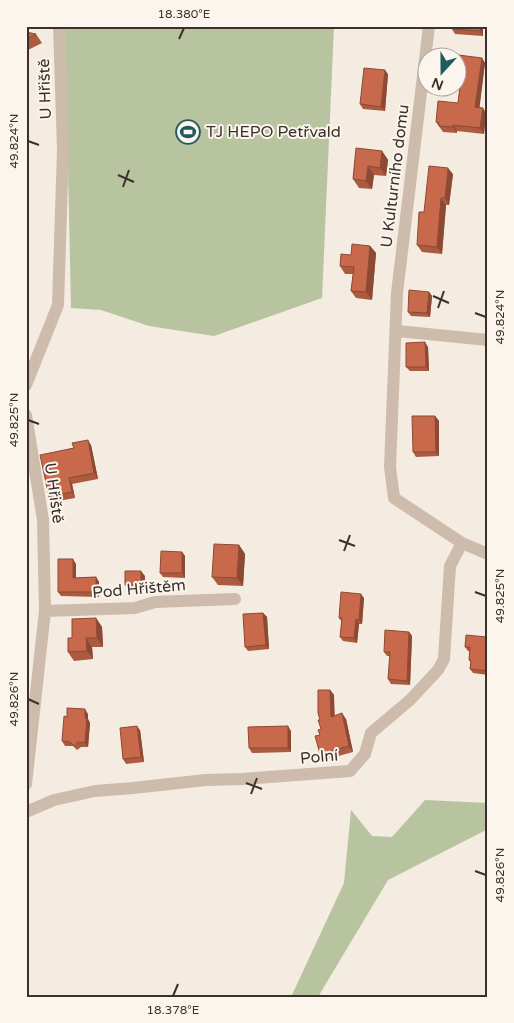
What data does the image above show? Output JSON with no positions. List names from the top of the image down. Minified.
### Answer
{"streets":{"street":["U Hřiště","U Kulturního domu","Pod Hřištěm","Polní"]},"crossings":[["U Hřiště","Pod Hřištěm"],["U Kulturního domu","Polní"]],"places":{"sports":["TJ HEPO Petřvald"]},"north":"bottom","coordinates":["18.380°E","49.824°N","49.825°N","49.826°N","18.378°E"]}
